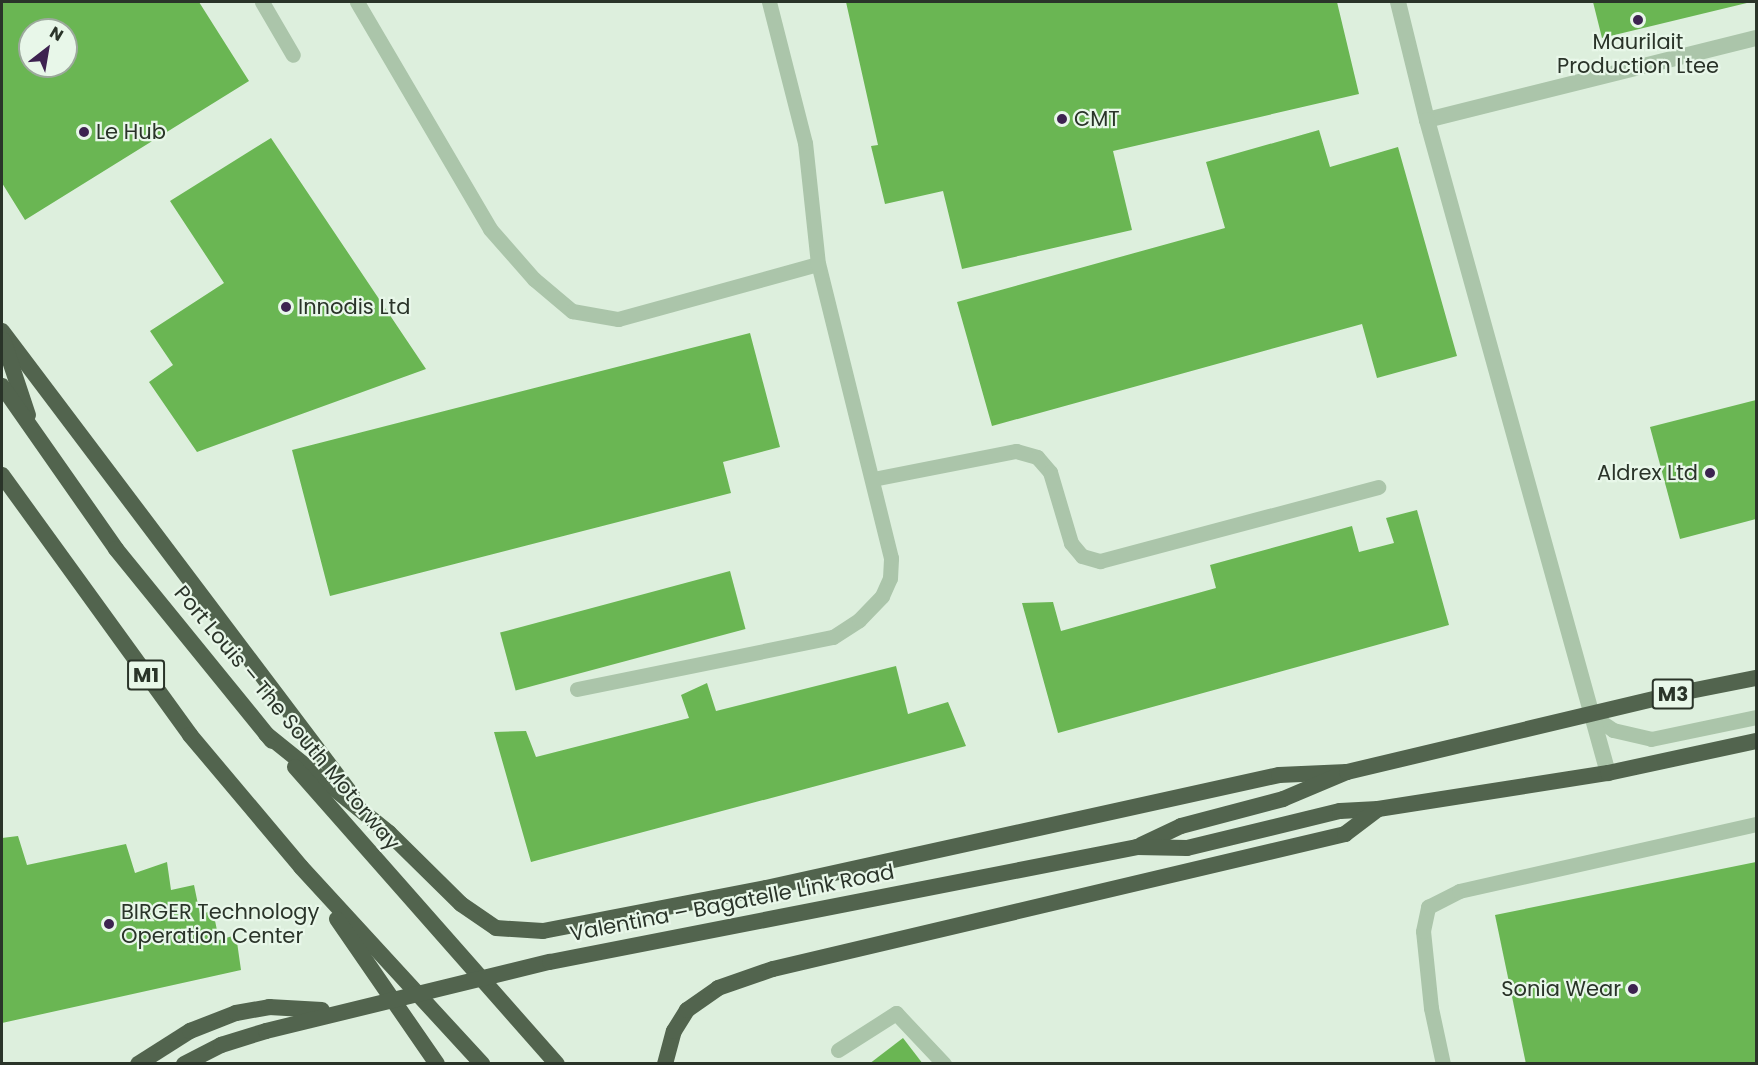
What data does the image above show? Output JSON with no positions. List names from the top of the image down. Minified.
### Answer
{"streets":{"highway":["M1","M3","Port Louis – The South Motorway","Valentina – Bagatelle Link Road"]},"places":["Maurilait Production Ltee","CMT","Le Hub","Innodis Ltd","Aldrex Ltd","BIRGER Technology Operation Center","Sonia Wear"],"north":"top right"}
